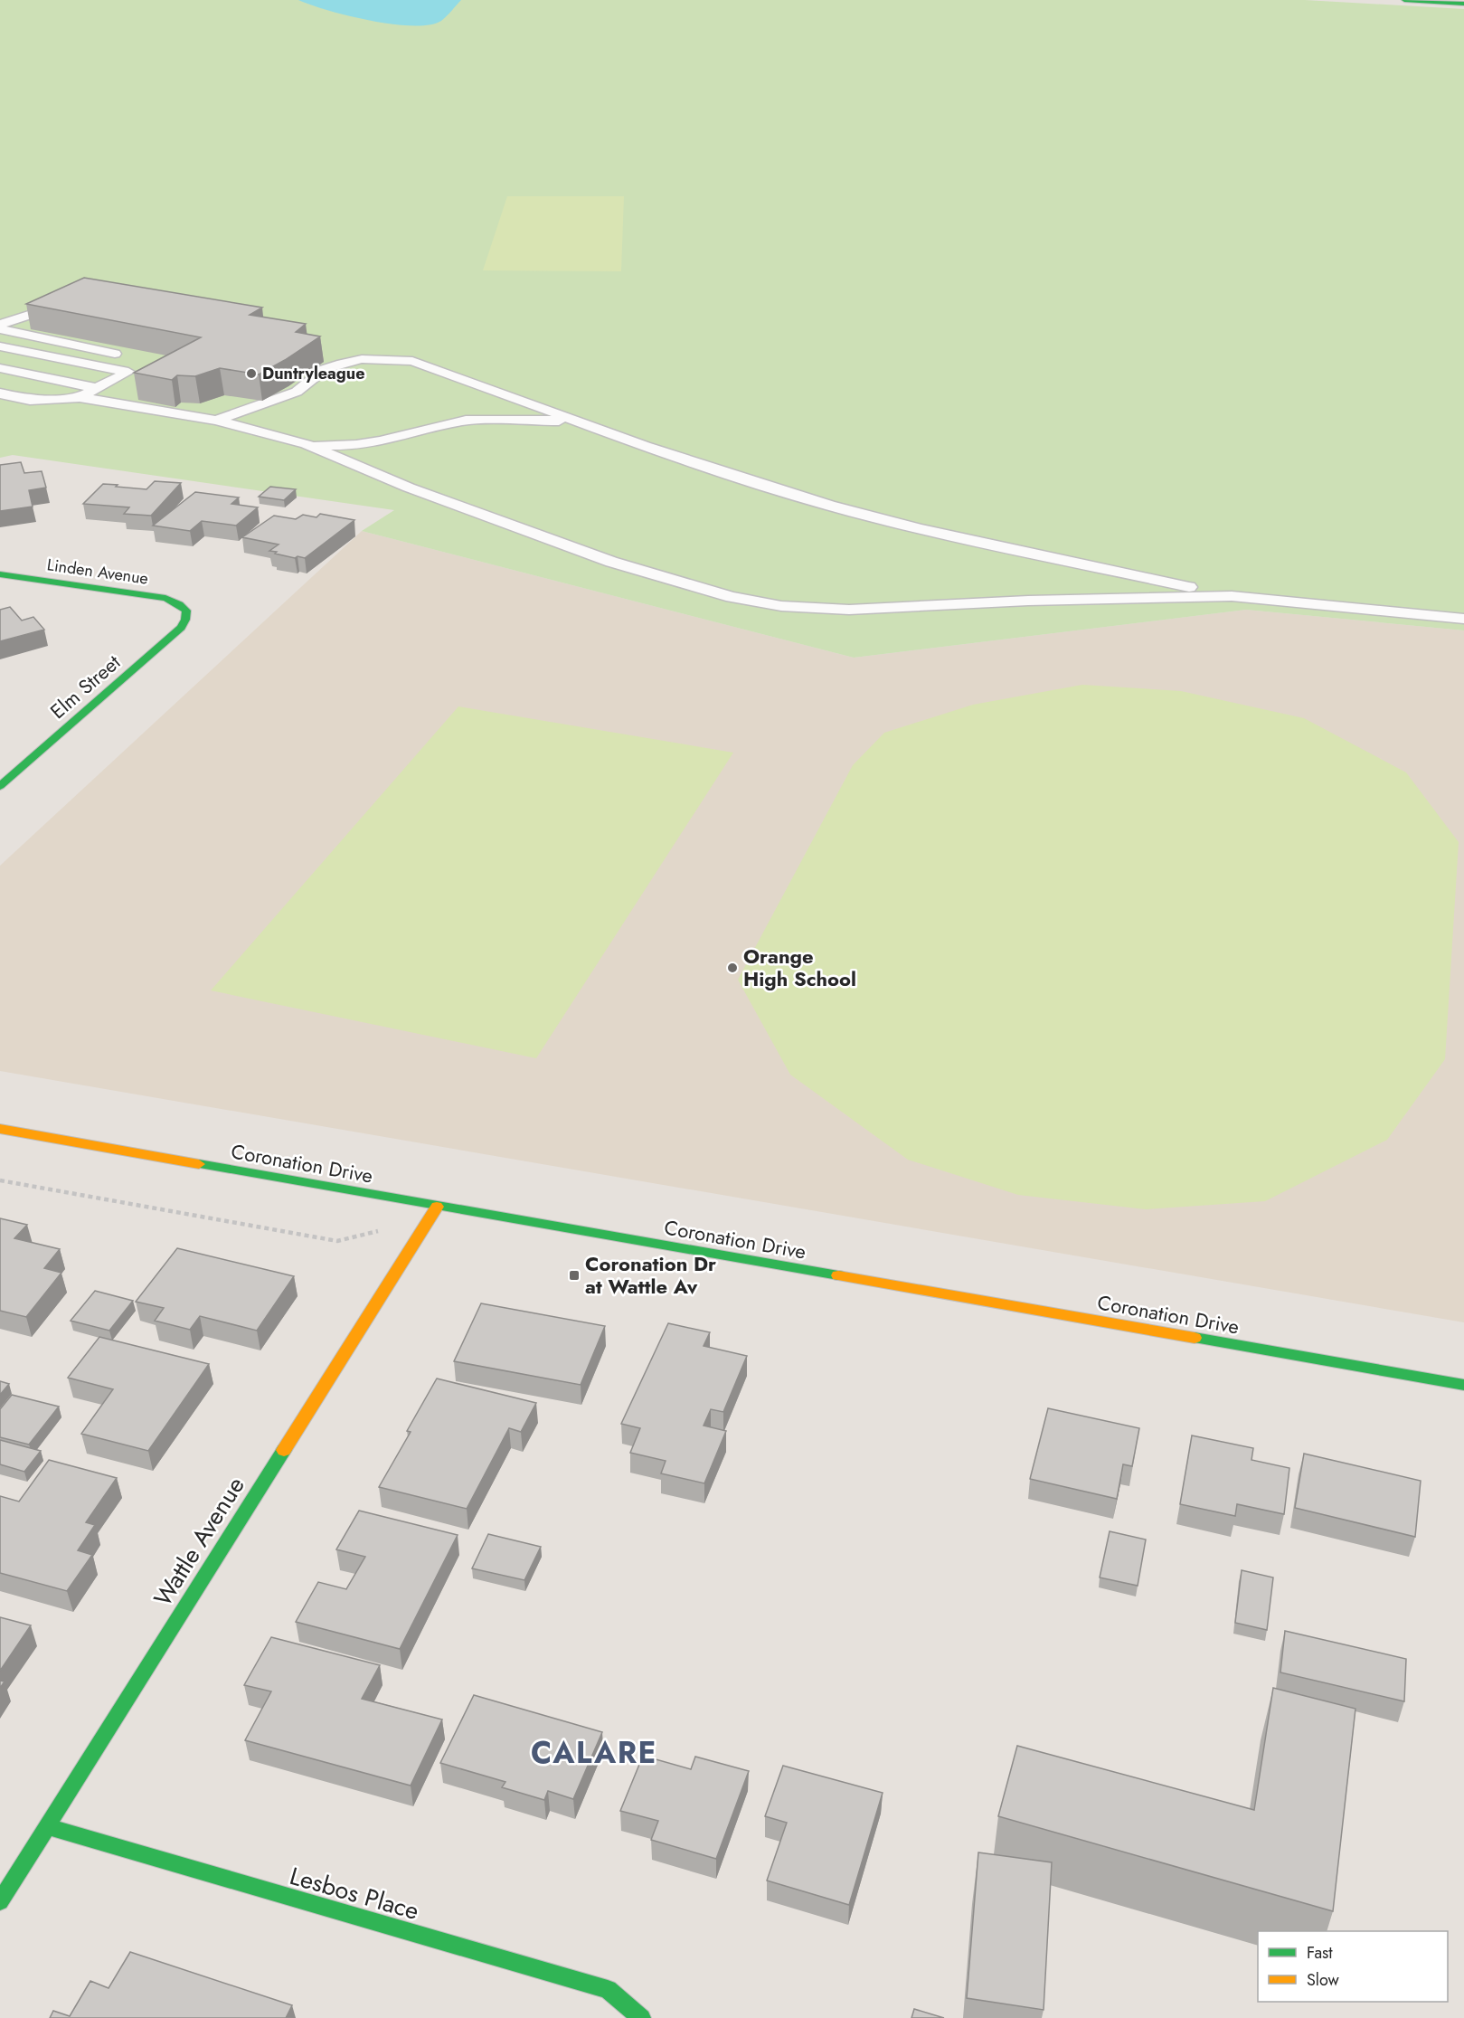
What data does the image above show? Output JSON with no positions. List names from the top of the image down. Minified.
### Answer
{"streets":{"street":["Linden Avenue","Elm Street","Coronation Drive","Wattle Avenue","Lesbos Place"]},"crossings":[["Linden Avenue","Elm Street"],["Coronation Drive","Wattle Avenue"],["Wattle Avenue","Lesbos Place"]],"districts":["CALARE"],"places":{"other":["Duntryleague","Orange High School"],"transit":["Coronation Dr at Wattle Av"]},"legend":["Fast","Slow"]}
